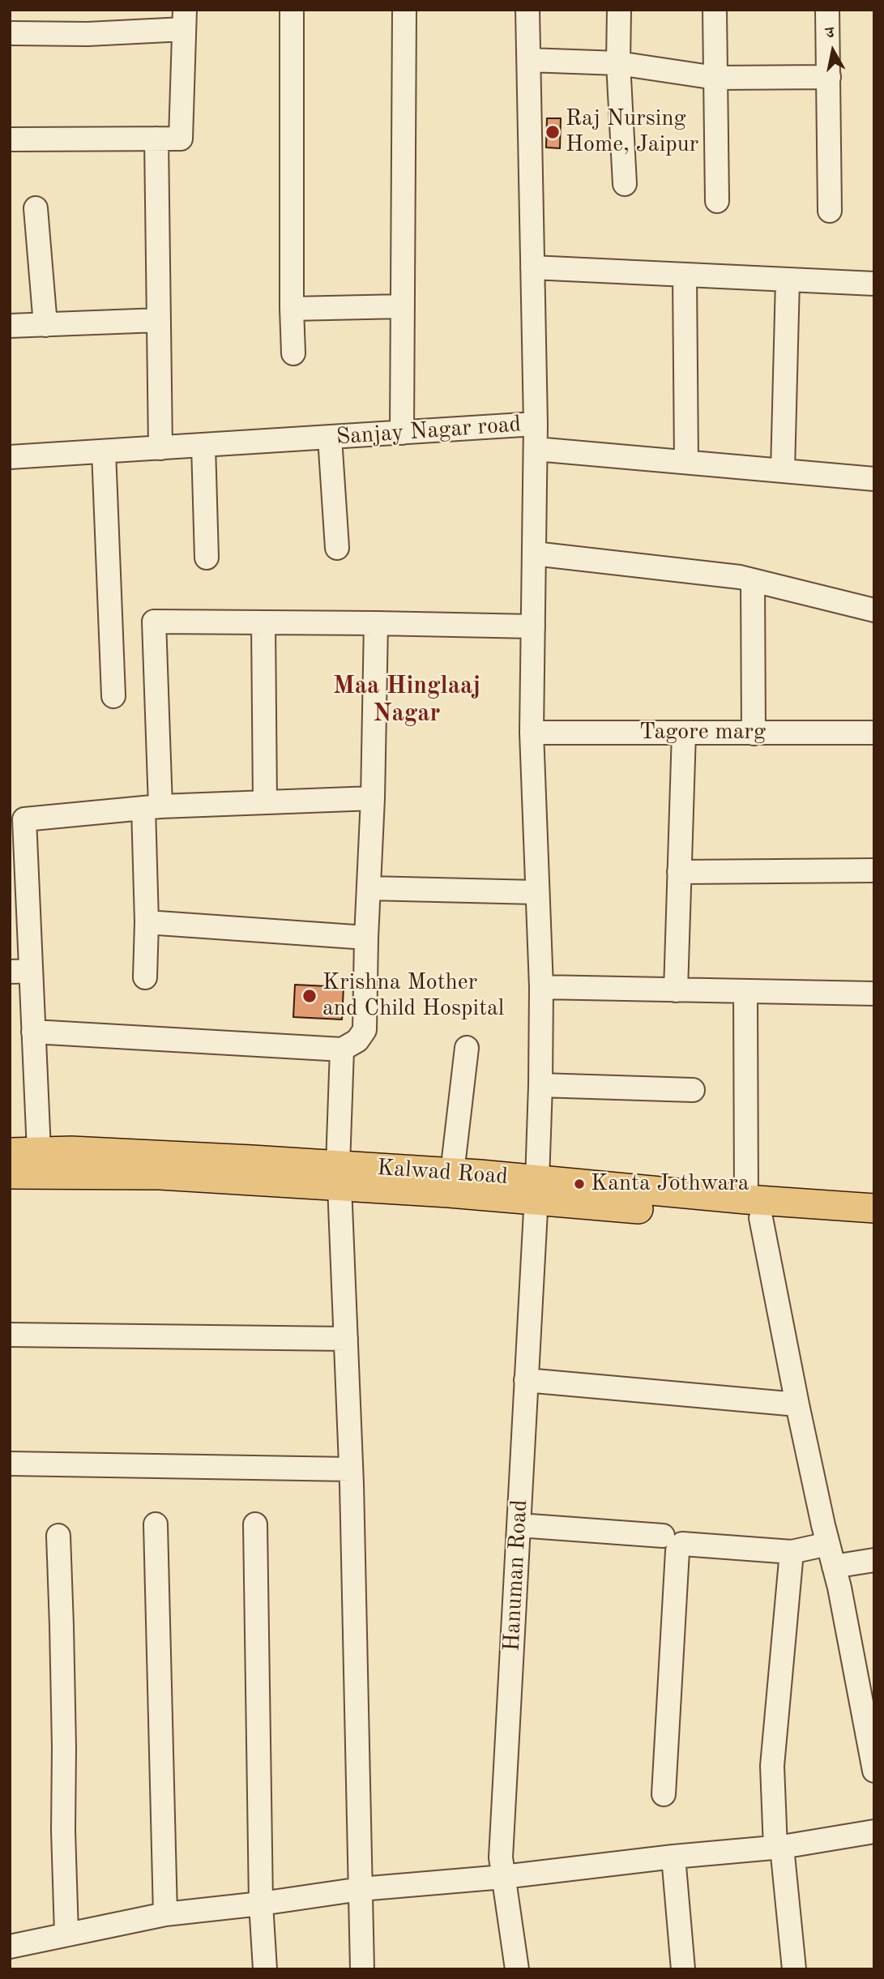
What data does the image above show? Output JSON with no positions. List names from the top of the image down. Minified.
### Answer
{"streets":{"main road":["Kalwad Road"],"street":["Sanjay Nagar road","Tagore marg","Hanuman Road"]},"crossings":[["Sanjay Nagar road","Hanuman Road"],["Tagore marg","Hanuman Road"],["Kalwad Road","Hanuman Road"]],"districts":["Maa Hinglaaj Nagar"],"places":["Raj Nursing Home, Jaipur","Krishna Mother and Child Hospital","Kanta Jothwara"],"north":"top"}
